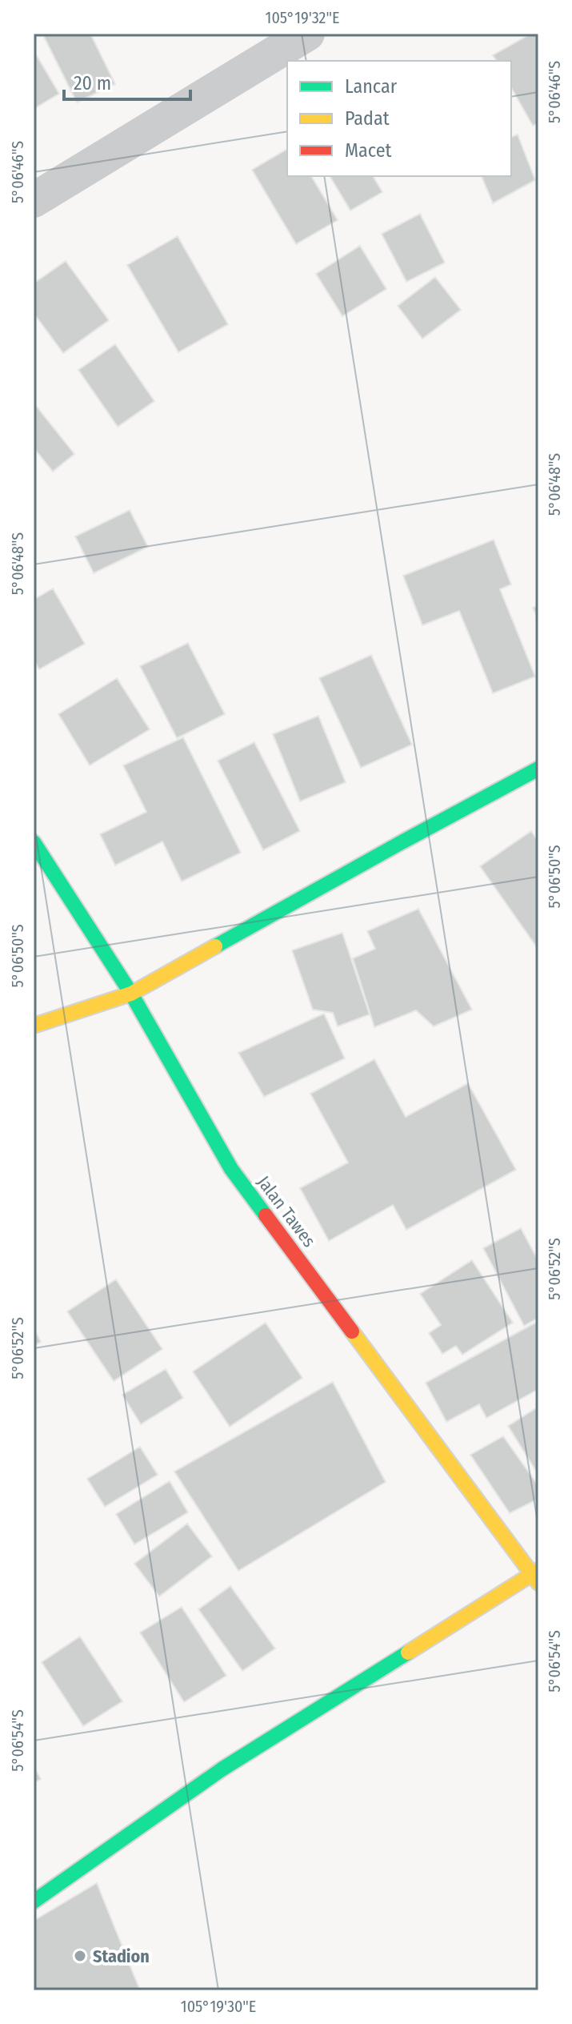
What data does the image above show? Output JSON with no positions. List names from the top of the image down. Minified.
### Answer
{"streets":{"street":["Jalan Tawes"]},"places":["Stadion"],"legend":["Lancar","Padat","Macet"],"scale_bar":"20 m","coordinates":["105°19'32\"E","5°06'46\"S","5°06'48\"S","5°06'50\"S","5°06'52\"S","5°06'54\"S","105°19'30\"E"]}
